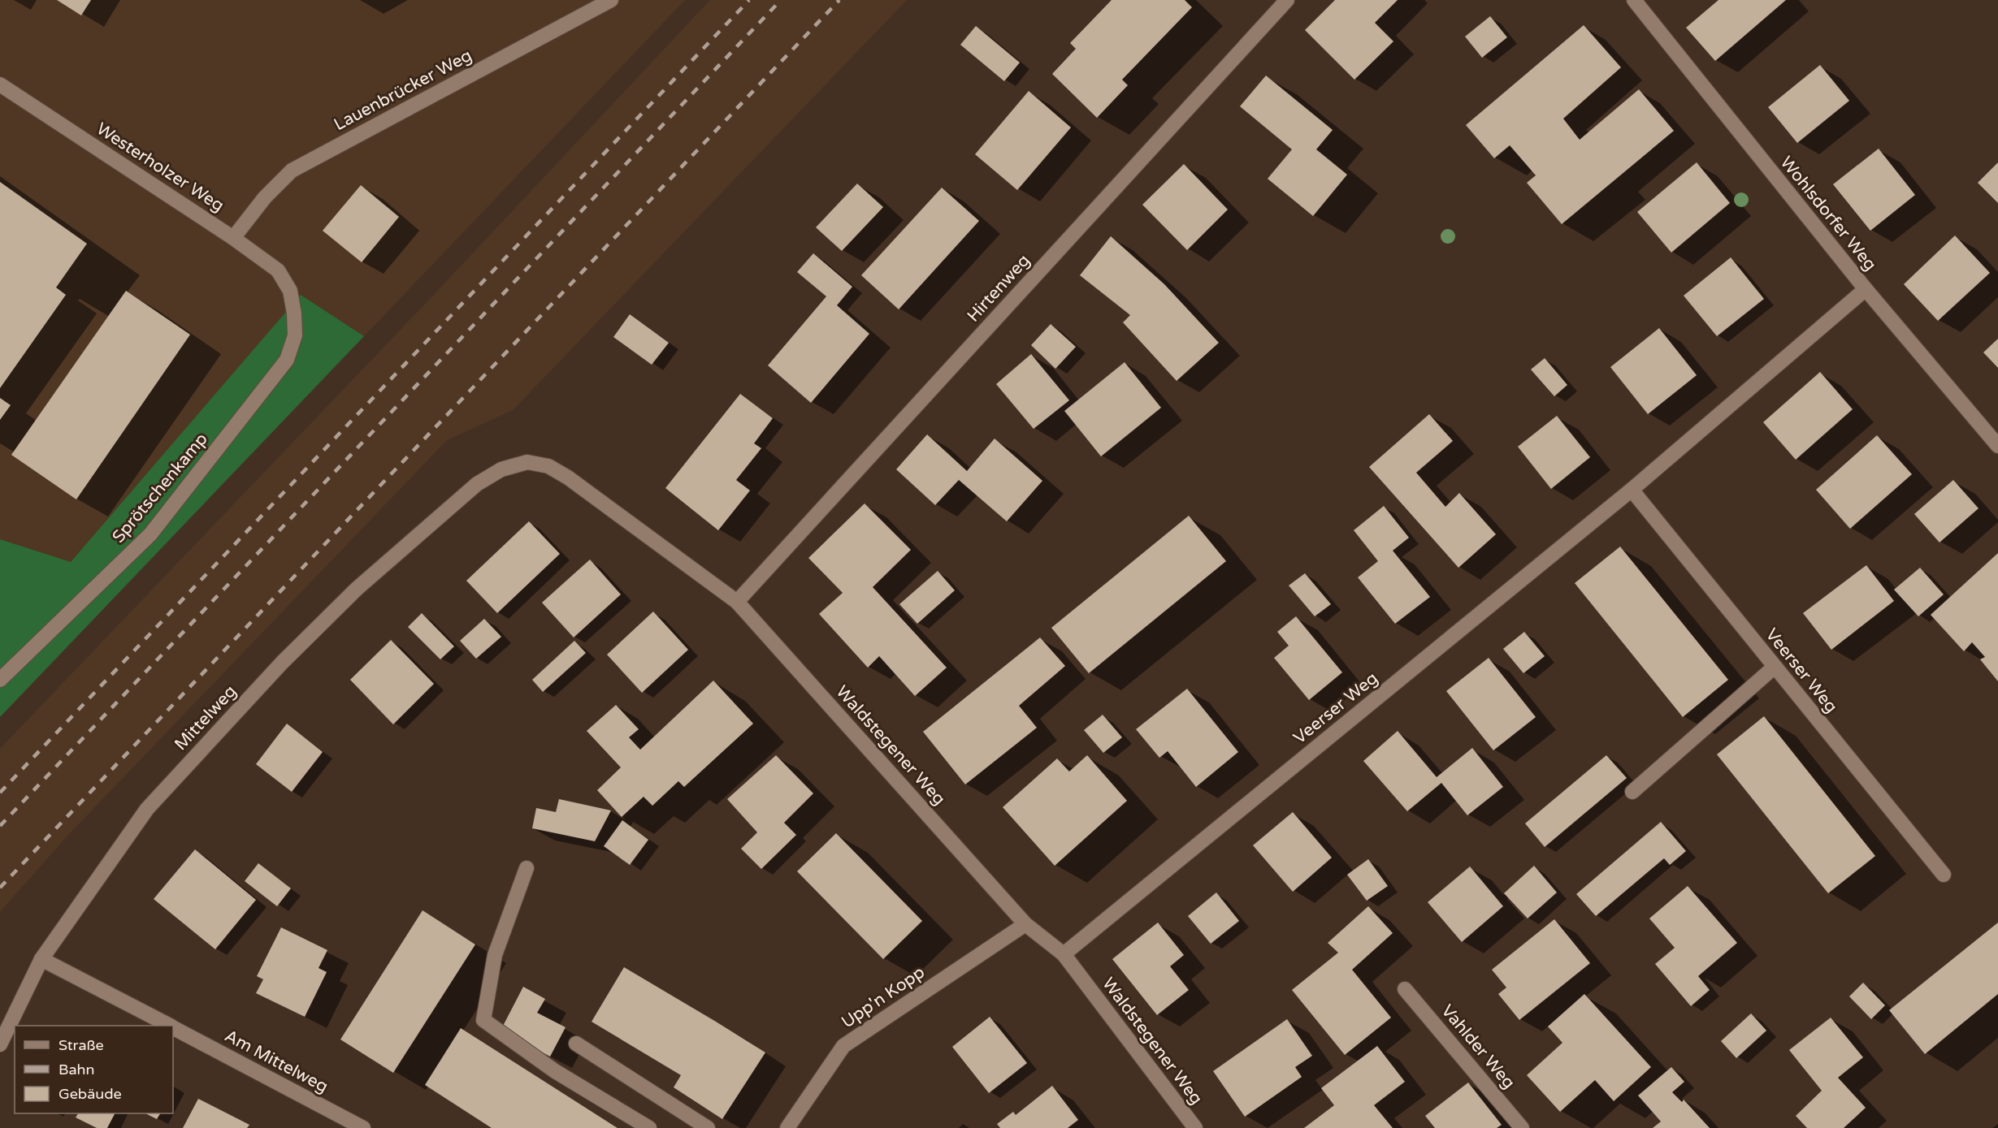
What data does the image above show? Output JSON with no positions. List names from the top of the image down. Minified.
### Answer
{"streets":{"street":["Lauenbrücker Weg","Westerholzer Weg","Wohlsdorfer Weg","Hirtenweg","Sprötschenkamp","Veerser Weg","Mittelweg","Waldstegener Weg","Upp'n Kopp","Vahlder Weg","Am Mittelweg"]},"crossings":[["Lauenbrücker Weg","Westerholzer Weg"],["Westerholzer Weg","Sprötschenkamp"],["Wohlsdorfer Weg","Veerser Weg"],["Hirtenweg","Waldstegener Weg"],["Veerser Weg","Waldstegener Weg"],["Mittelweg","Waldstegener Weg"],["Mittelweg","Am Mittelweg"],["Waldstegener Weg","Upp'n Kopp"]],"legend":["Straße","Bahn","Gebäude"]}
